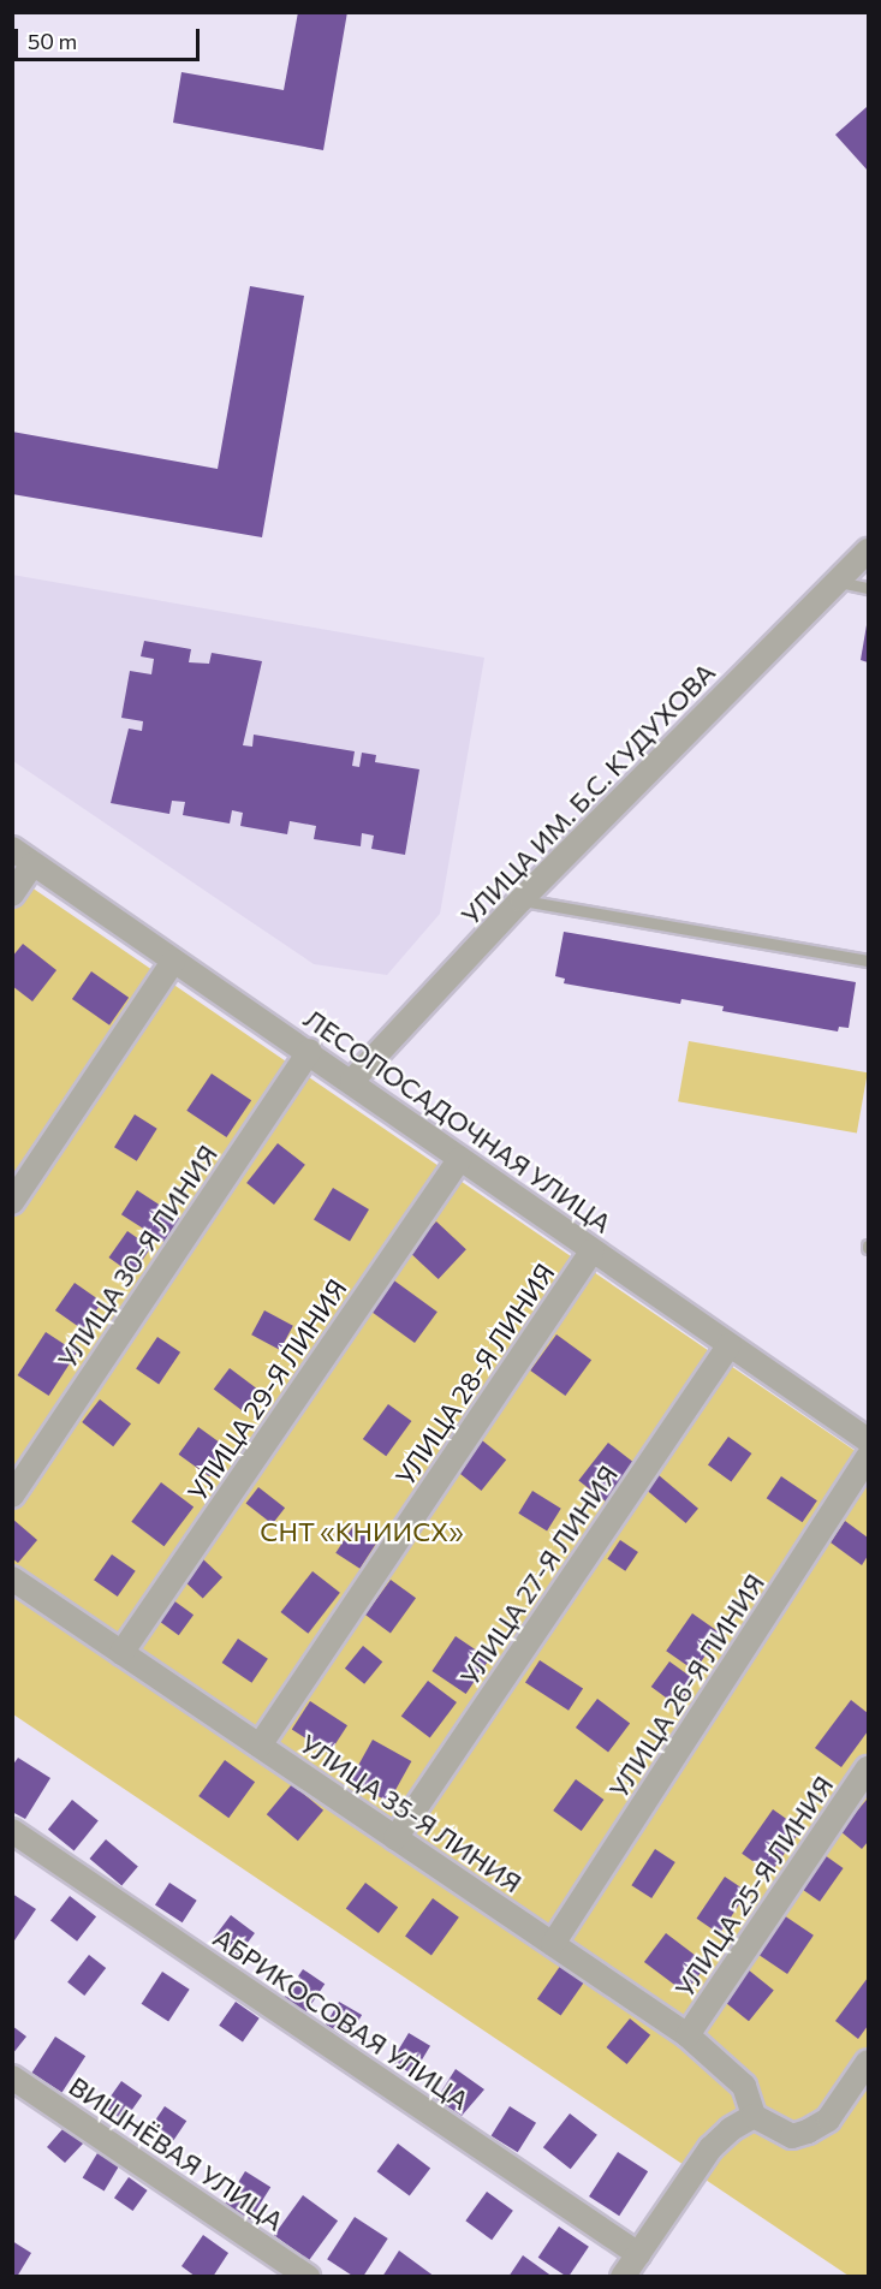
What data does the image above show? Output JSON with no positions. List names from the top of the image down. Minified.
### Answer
{"streets":{"street":["УЛИЦА ИМ. Б.С. КУДУХОВА","ЛЕСОПОСАДОЧНАЯ УЛИЦА","УЛИЦА 30-Я ЛИНИЯ","УЛИЦА 28-Я ЛИНИЯ","УЛИЦА 29-Я ЛИНИЯ","УЛИЦА 27-Я ЛИНИЯ","УЛИЦА 26-Я ЛИНИЯ","УЛИЦА 35-Я ЛИНИЯ","УЛИЦА 25-Я ЛИНИЯ","АБРИКОСОВАЯ УЛИЦА","ВИШНЁВАЯ УЛИЦА"]},"crossings":[["УЛИЦА ИМ. Б.С. КУДУХОВА","ЛЕСОПОСАДОЧНАЯ УЛИЦА"],["ЛЕСОПОСАДОЧНАЯ УЛИЦА","УЛИЦА 30-Я ЛИНИЯ"],["ЛЕСОПОСАДОЧНАЯ УЛИЦА","УЛИЦА 28-Я ЛИНИЯ"],["ЛЕСОПОСАДОЧНАЯ УЛИЦА","УЛИЦА 29-Я ЛИНИЯ"],["ЛЕСОПОСАДОЧНАЯ УЛИЦА","УЛИЦА 27-Я ЛИНИЯ"],["УЛИЦА 28-Я ЛИНИЯ","УЛИЦА 35-Я ЛИНИЯ"],["УЛИЦА 29-Я ЛИНИЯ","УЛИЦА 35-Я ЛИНИЯ"],["УЛИЦА 27-Я ЛИНИЯ","УЛИЦА 35-Я ЛИНИЯ"],["УЛИЦА 26-Я ЛИНИЯ","УЛИЦА 35-Я ЛИНИЯ"],["УЛИЦА 35-Я ЛИНИЯ","УЛИЦА 25-Я ЛИНИЯ"]],"parks":["СНТ «КНИИСХ»"],"scale_bar":"50 m"}
